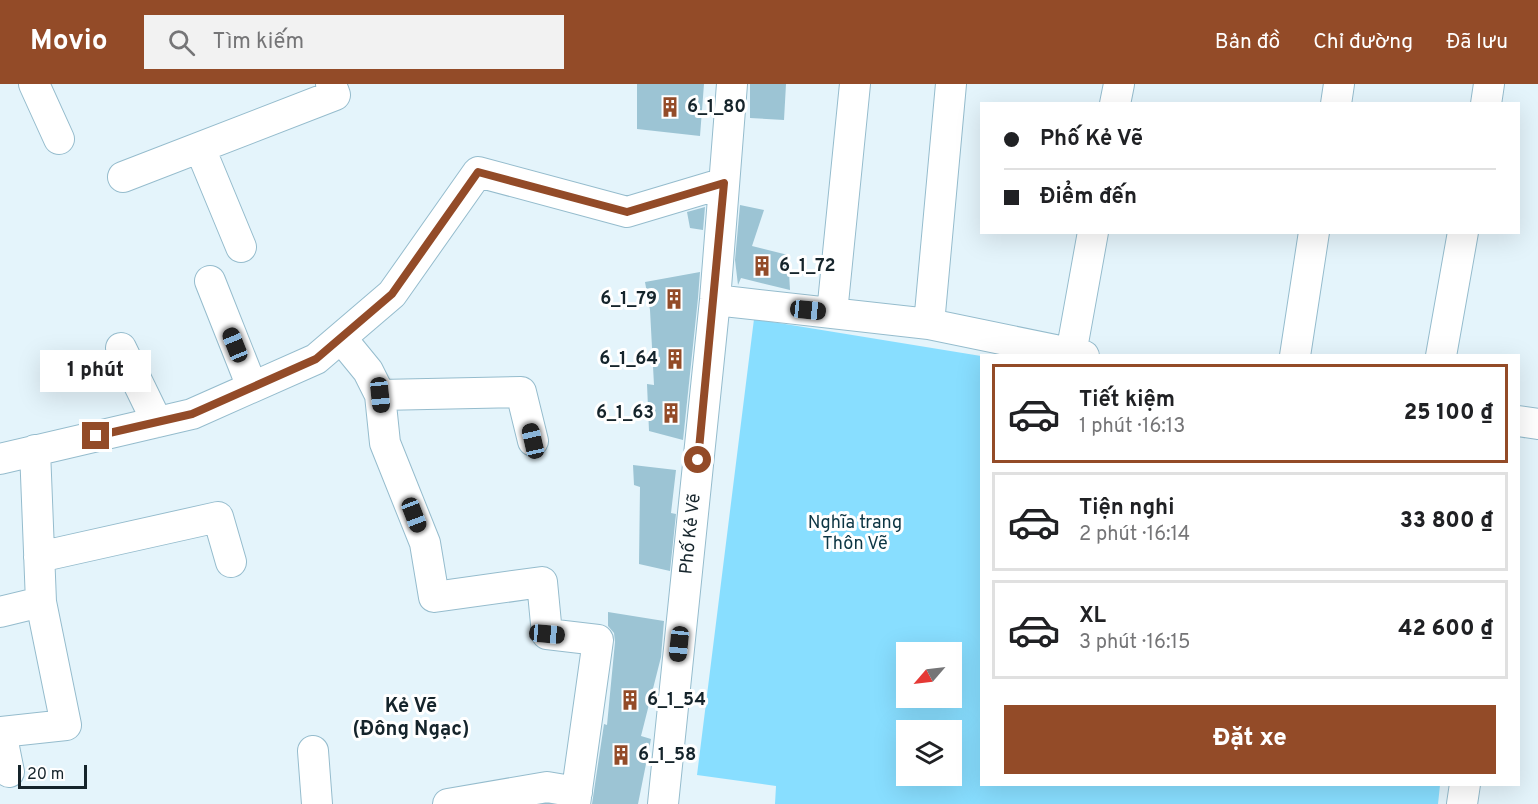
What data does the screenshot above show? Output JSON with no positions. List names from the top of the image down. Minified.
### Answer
{"streets":{"street":["Phố Kẻ Vẽ"]},"districts":["Kẻ Vẽ (Đông Ngạc)"],"parks":["Nghĩa trang Thôn Vẽ"],"places":{"building":["6_1_80","6_1_72","6_1_79","6_1_64","6_1_63","6_1_54","6_1_58"]},"scale_bar":"20 m","north":"bottom left","page":{"header":"Movio","search":"Tìm kiếm","nav":["Bản đồ","Chỉ đường","Đã lưu"],"banner":["Phố Kẻ Vẽ","Điểm đến"],"bubble":"1 phút","list":[{"name":"Tiết kiệm","note":"1 phút · 16:13","value":"25 100 ₫"},{"name":"Tiện nghi","note":"2 phút · 16:14","value":"33 800 ₫"},{"name":"XL","note":"3 phút · 16:15","value":"42 600 ₫"}],"buttons":"Đặt xe","scale":"20 m"}}
